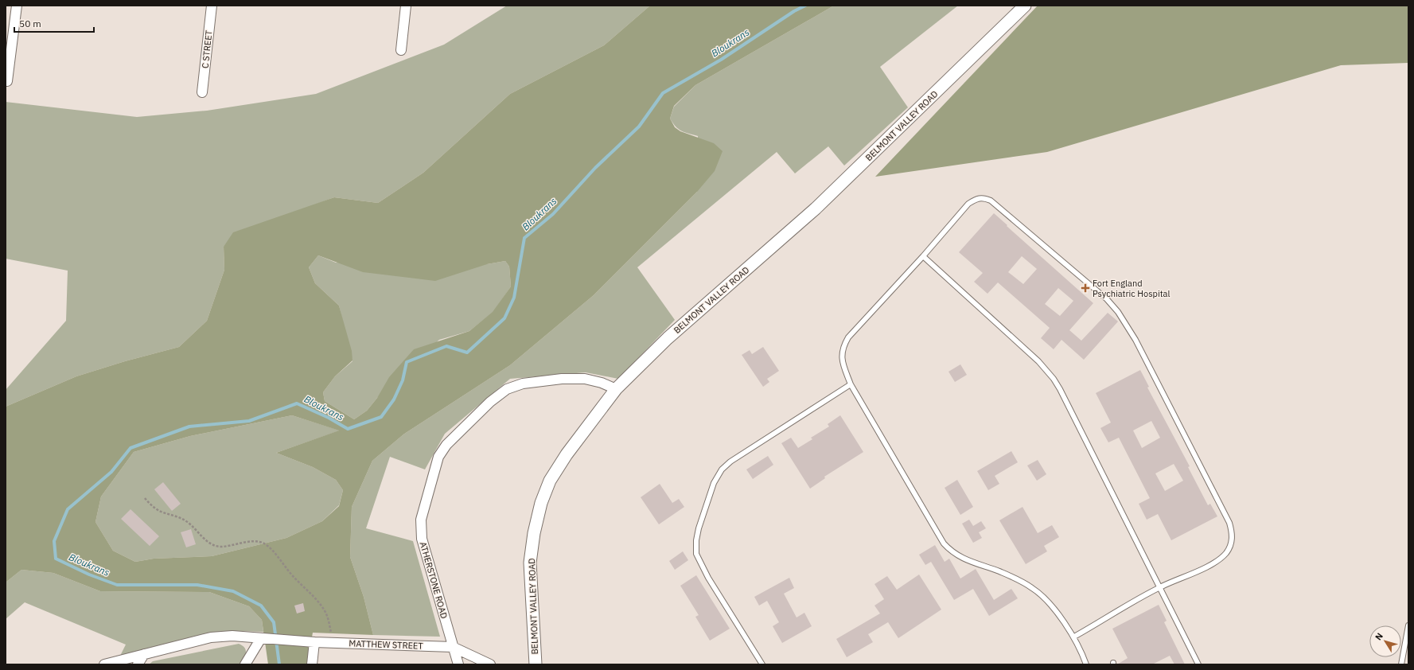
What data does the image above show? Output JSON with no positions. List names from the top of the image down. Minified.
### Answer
{"streets":{"street":["C STREET","BELMONT VALLEY ROAD","ATHERSTONE ROAD","MATTHEW STREET"]},"crossings":[["BELMONT VALLEY ROAD","ATHERSTONE ROAD"],["ATHERSTONE ROAD","MATTHEW STREET"]],"water":["Bloukrans"],"places":{"health":["Fort England Psychiatric Hospital"]},"scale_bar":"50 m","north":"top left"}
